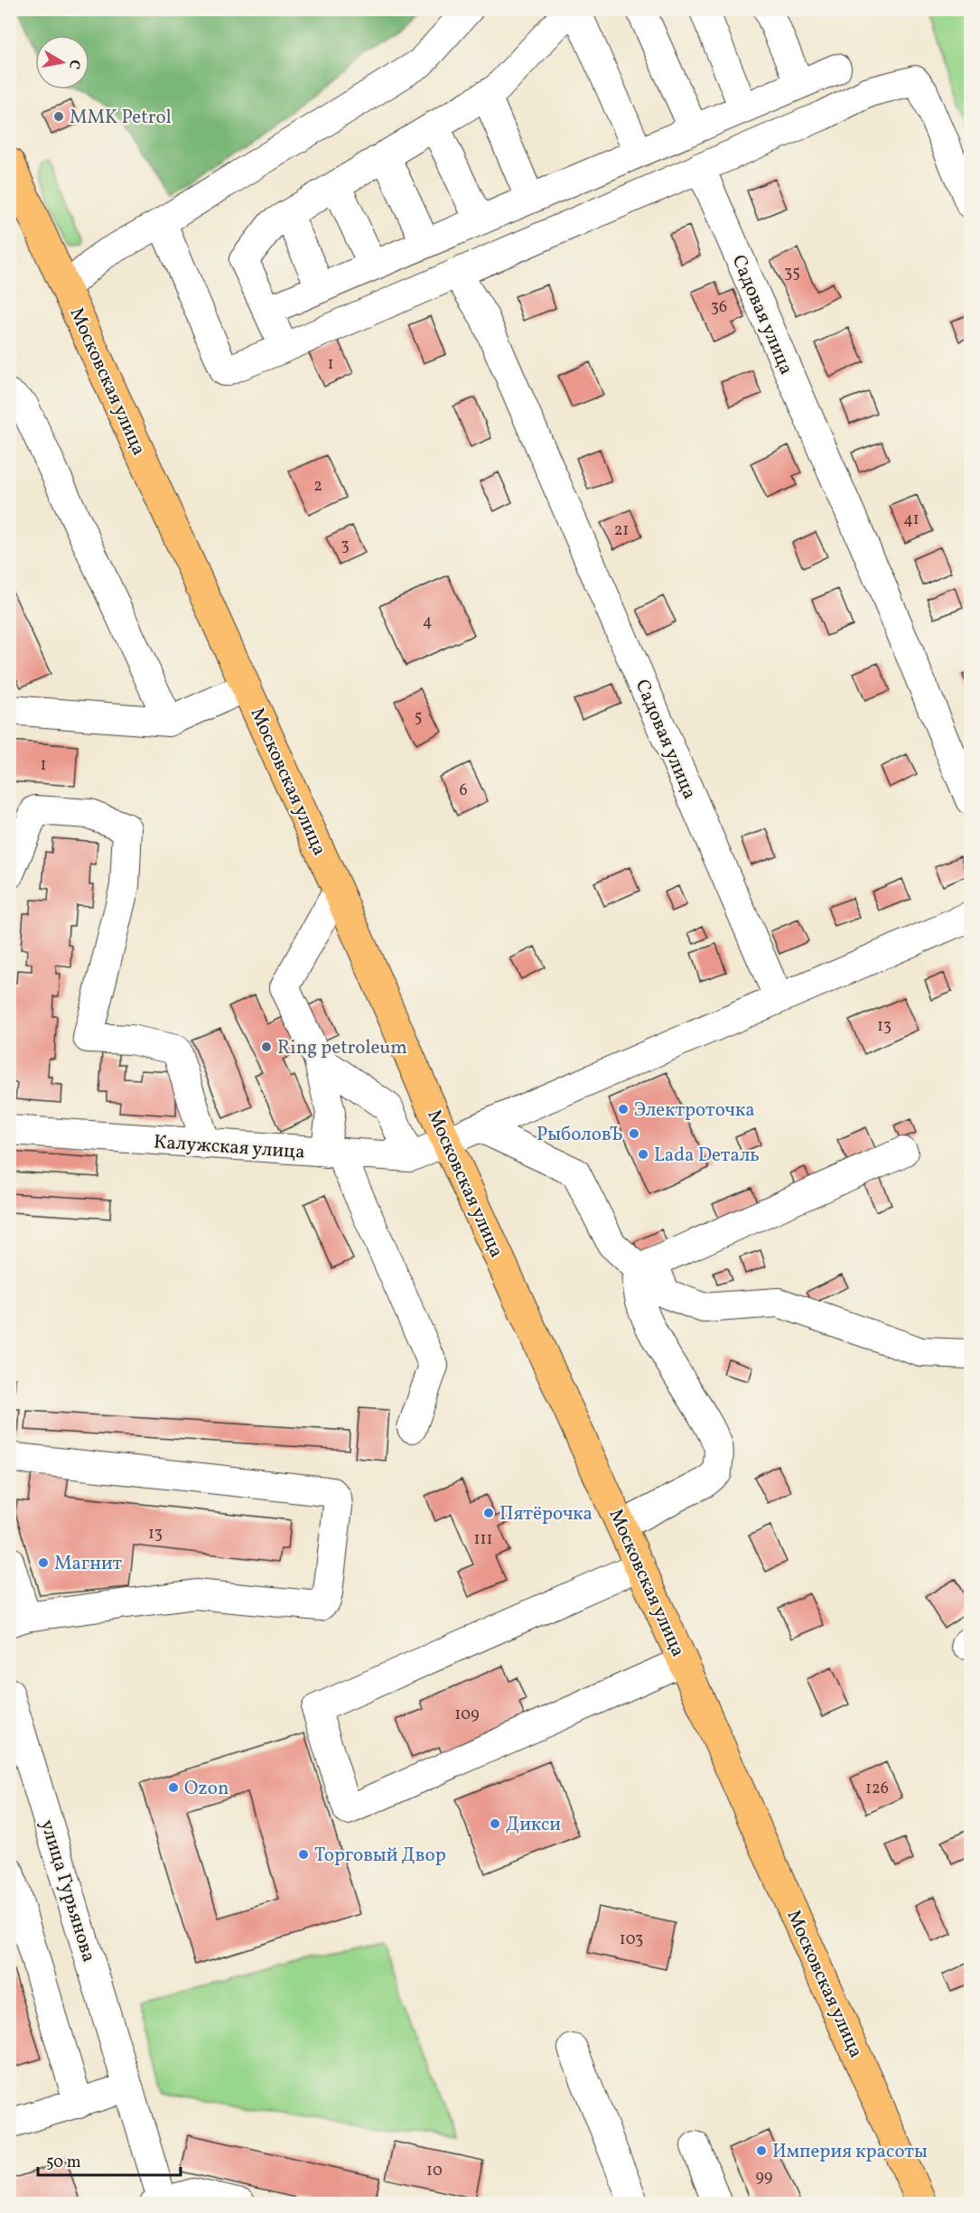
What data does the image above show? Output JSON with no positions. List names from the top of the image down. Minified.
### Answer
{"streets":{"highway":["Московская улица"],"street":["Садовая улица","Калужская улица","улица Гурьянова"]},"crossings":[["Садовая улица","Калужская улица"],["Московская улица","Калужская улица"]],"places":["MMK Petrol","Ring petroleum","Электроточка","РыболовЪ","Lada Dеталь","Пятёрочка","Магнит","Ozon","Дикси","Торговый Двор","Империя красоты"],"house_numbers":["35","36","1","2","41","21","3","4","5","1","6","13","13","111","109","126","103","10","99"],"scale_bar":"50 m","north":"right"}
